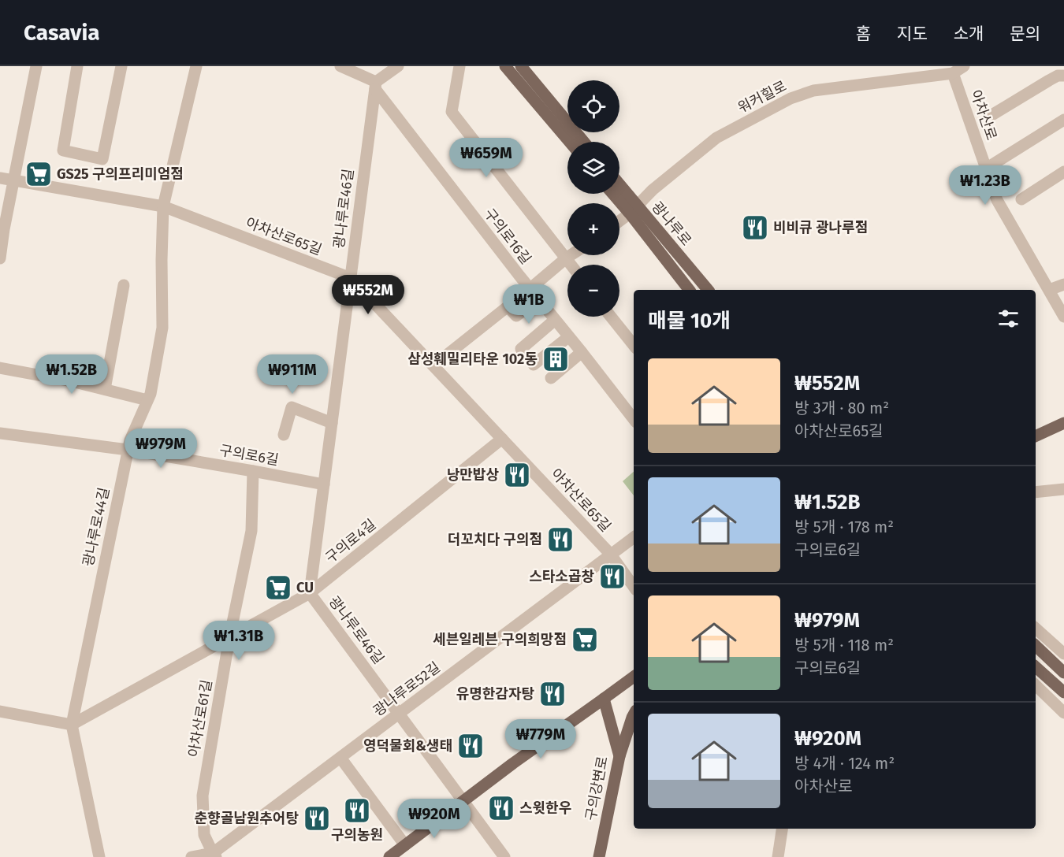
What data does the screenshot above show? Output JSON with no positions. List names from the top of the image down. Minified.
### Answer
{"streets":{"main road":["광나루로","구의강변로"],"street":["워커힐로","아차산로","광나루로46길","아차산로65길","구의로16길","구의로6길","광나루로44길","구의로4길","광나루로52길","아차산로61길"]},"crossings":[["워커힐로","아차산로"],["워커힐로","광나루로"],["광나루로46길","아차산로65길"],["광나루로46길","구의로16길"],["광나루로46길","구의로6길"],["광나루로46길","구의로4길"],["광나루로46길","광나루로52길"],["아차산로65길","광나루로44길"],["아차산로65길","구의로4길"],["아차산로65길","광나루로52길"],["구의로6길","광나루로44길"],["구의로6길","아차산로61길"],["광나루로44길","구의로4길"],["구의로4길","아차산로61길"],["광나루로52길","아차산로61길"]],"places":{"supermarket":["GS25 구의프리미엄점","CU","세븐일레븐 구의희망점"],"restaurant":["비비큐 광나루점","낭만밥상","더꼬치다 구의점","스타소곱창","유명한감자탕","영덕물회&생태","스윗한우","구의농원","춘향골남원추어탕"],"building":["삼성훼밀리타운 102동"]},"page":{"header":"Casavia","nav":["홈","지도","소개","문의"],"map_buttons":["+","−"],"price":["₩659M","₩1.23B","₩552M","₩1B","₩1.52B","₩911M","₩979M","₩1.31B","₩779M","₩920M"],"heading":"매물 10개","list":[{"name":"₩552M","note":"방 3개 · 80 m² · 아차산로65길"},{"name":"₩1.52B","note":"방 5개 · 178 m² · 구의로6길"},{"name":"₩979M","note":"방 5개 · 118 m² · 구의로6길"},{"name":"₩920M","note":"방 4개 · 124 m² · 아차산로"}]}}
